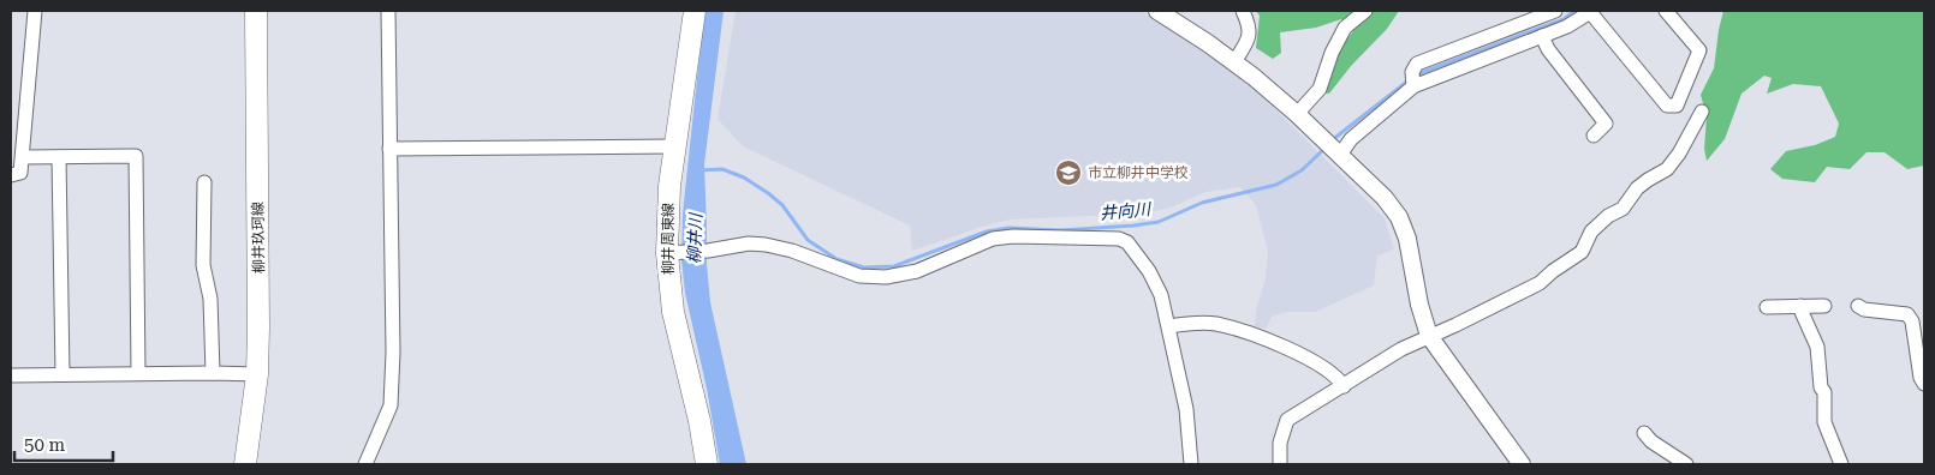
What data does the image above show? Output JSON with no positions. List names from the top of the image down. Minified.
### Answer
{"streets":{"main road":["柳井玖珂線","柳井周東線"]},"water":["井向川","柳井川"],"places":{"school or university":["市立柳井中学校"]},"scale_bar":"50 m"}
